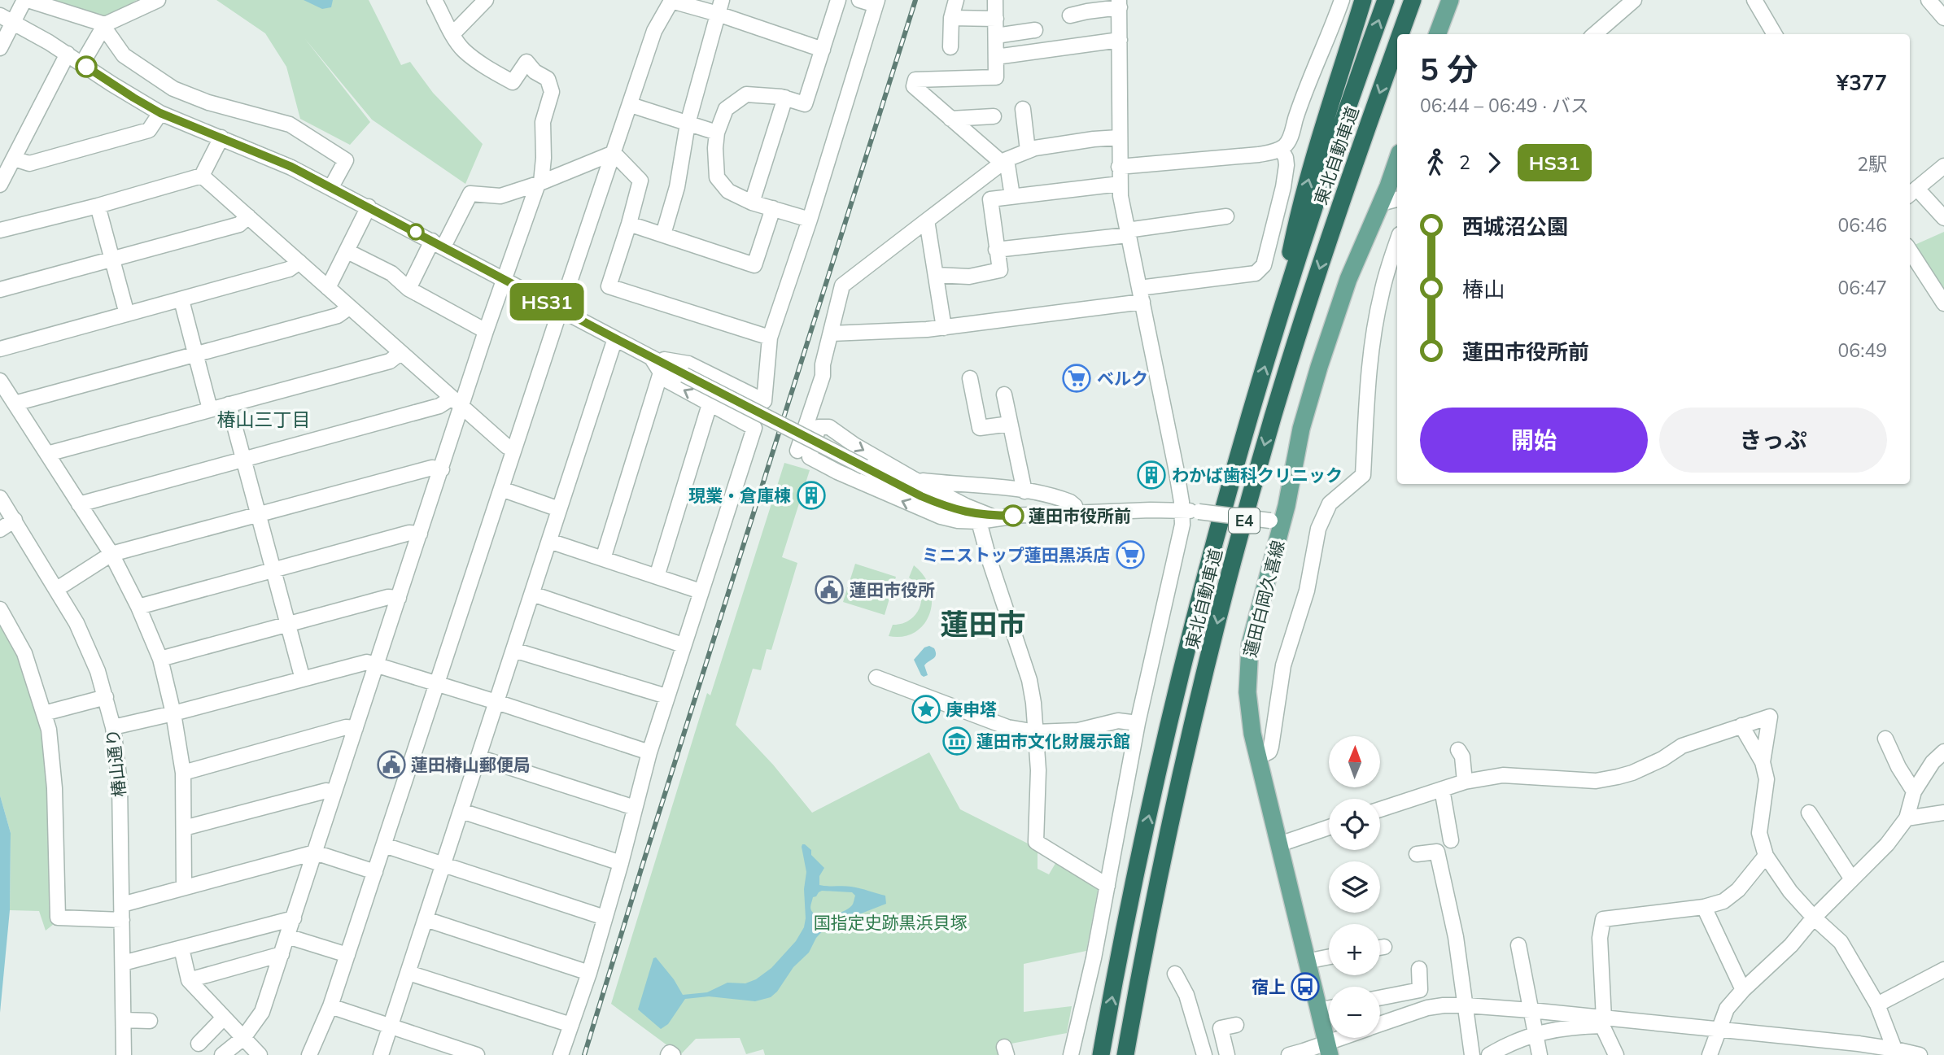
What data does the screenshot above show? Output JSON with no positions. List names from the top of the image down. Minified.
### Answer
{"streets":{"highway":["東北自動車道","E4"],"main road":["蓮田白岡久喜線"],"street":["椿山通り"]},"districts":["椿山三丁目","蓮田市"],"parks":["国指定史跡黒浜貝塚"],"places":{"supermarket":["ベルク","ミニストップ蓮田黒浜店"],"building":["わかば歯科クリニック","現業・倉庫棟"],"other":["蓮田市役所前"],"public building":["蓮田市役所","蓮田椿山郵便局"],"place":["庚申塔"],"museum":["蓮田市文化財展示館"],"bus stop":["宿上"]},"lines":["bus line HS31"],"north":"top","page":{"on_map":"HS31","heading":["5 分","06:44 – 06:49 · バス","¥377"],"legs":["2","HS31","2駅"],"list":[{"name":"西城沼公園","value":"06:46"},{"name":"椿山","value":"06:47"},{"name":"蓮田市役所前","value":"06:49"}],"buttons":["開始","きっぷ"],"map_buttons":["+","−"]}}
